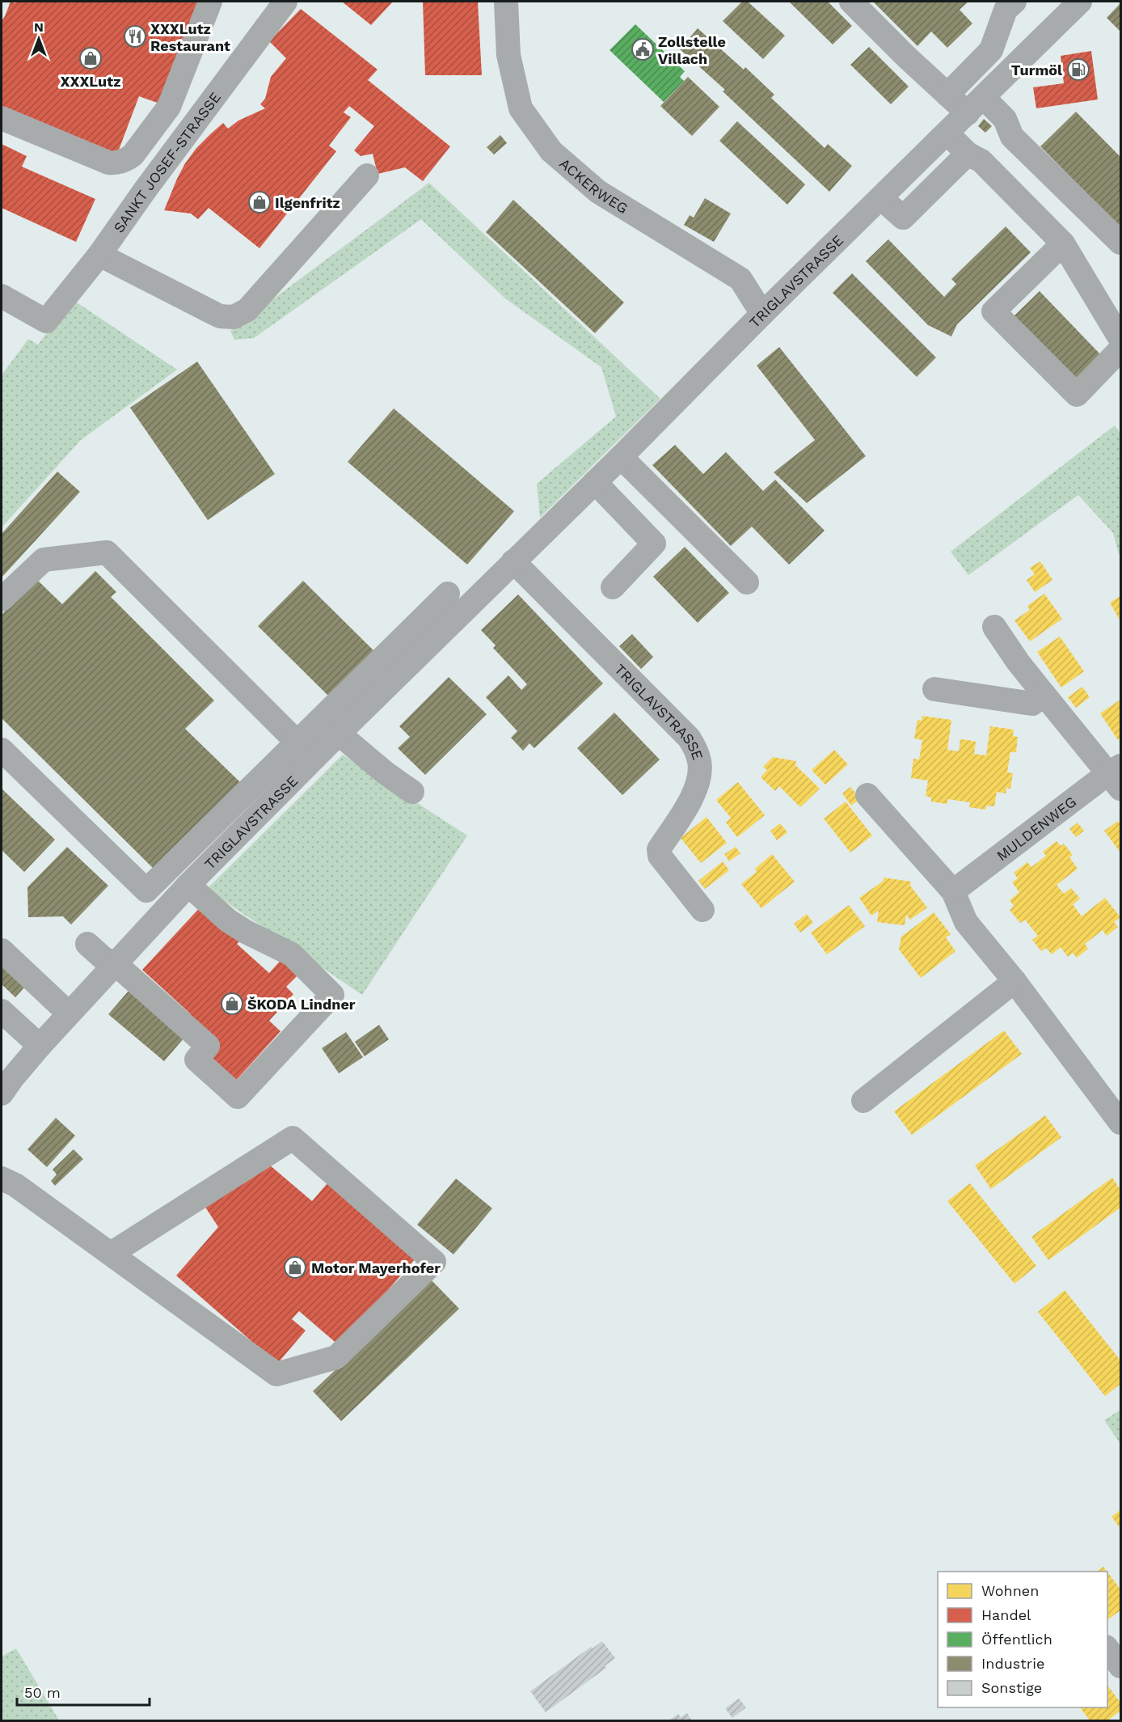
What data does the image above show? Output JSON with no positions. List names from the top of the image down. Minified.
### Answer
{"streets":{"street":["SANKT JOSEF-STRASSE","ACKERWEG","TRIGLAVSTRASSE","MULDENWEG"]},"crossings":[["ACKERWEG","TRIGLAVSTRASSE"]],"places":{"restaurant":["XXXLutz Restaurant"],"public building":["Zollstelle Villach"],"shop":["XXXLutz","Ilgenfritz","ŠKODA Lindner","Motor Mayerhofer"],"fuel station":["Turmöl"]},"legend":["Wohnen","Handel","Öffentlich","Industrie","Sonstige"],"scale_bar":"50 m","north":"top"}
